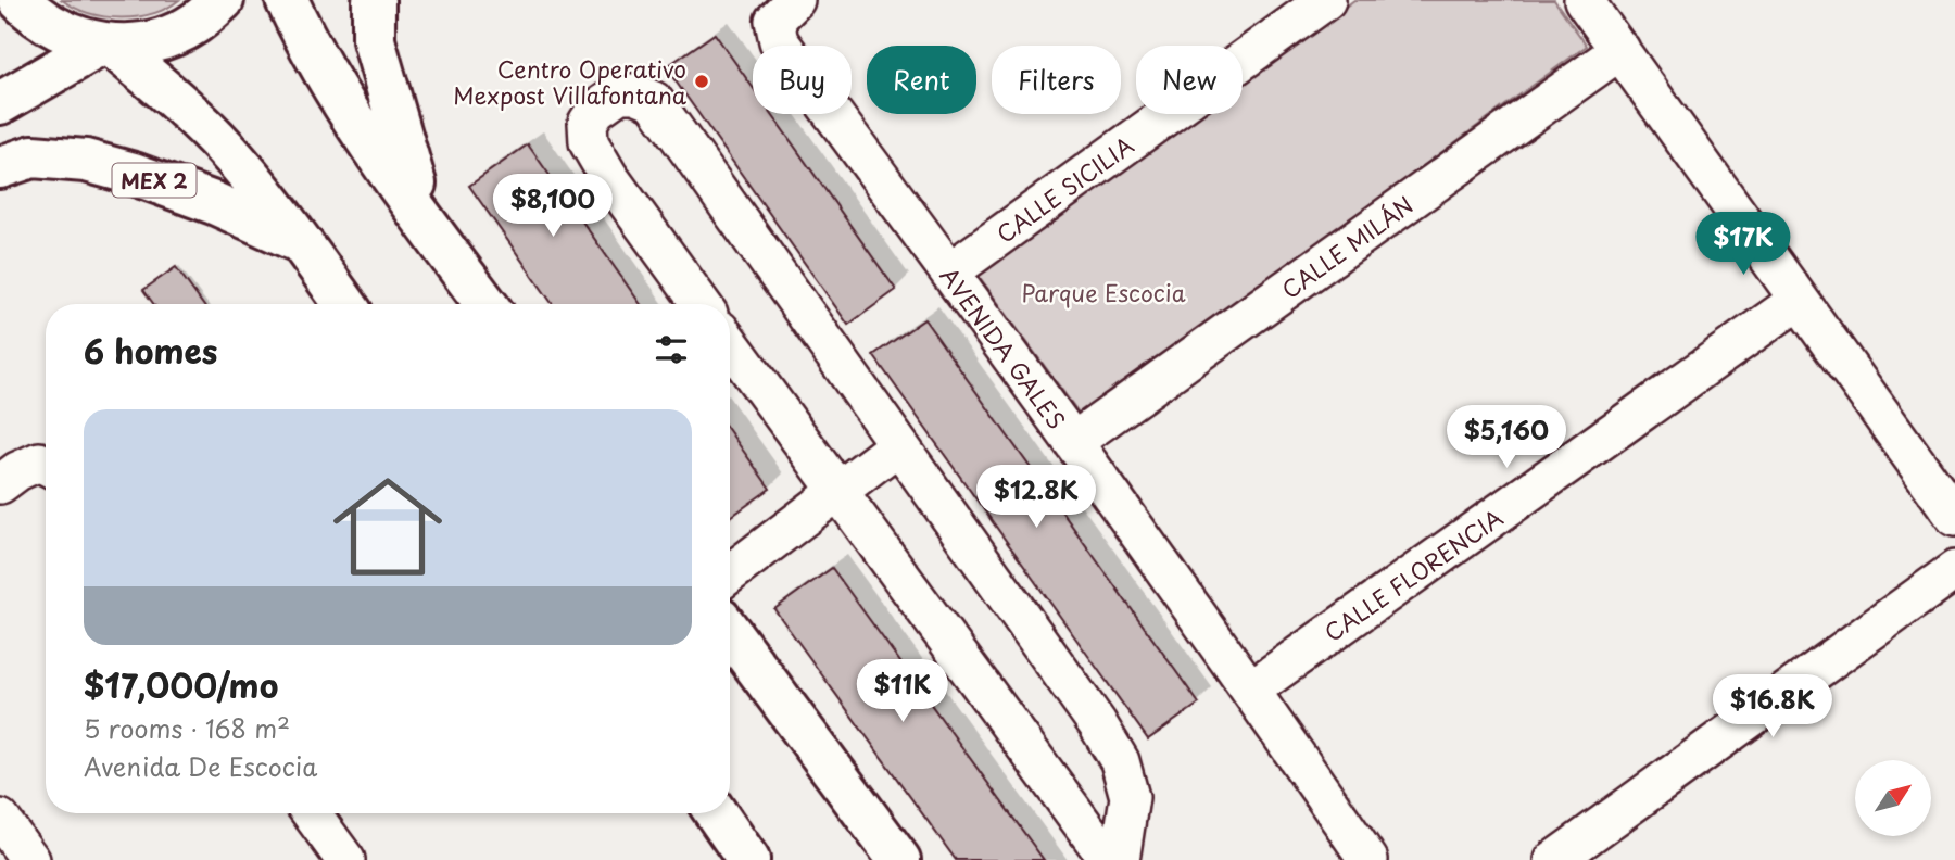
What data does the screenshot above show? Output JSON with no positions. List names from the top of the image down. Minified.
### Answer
{"streets":{"main road":["MEX 2"],"street":["CALLE SICILIA","CALLE MILÁN","AVENIDA GALES","CALLE FLORENCIA"]},"crossings":[["CALLE SICILIA","AVENIDA GALES"],["CALLE MILÁN","AVENIDA GALES"],["AVENIDA GALES","CALLE FLORENCIA"]],"parks":["Parque Escocia"],"places":["Centro Operativo Mexpost Villafontana"],"north":"top right","page":{"chip":["Buy","Rent","Filters","New"],"price":["$8,100","$17K","$5,160","$12.8K","$11K","$16.8K"],"heading":"6 homes","list":[{"name":"$17,000/mo","note":"5 rooms · 168 m² · Avenida De Escocia"}]}}
